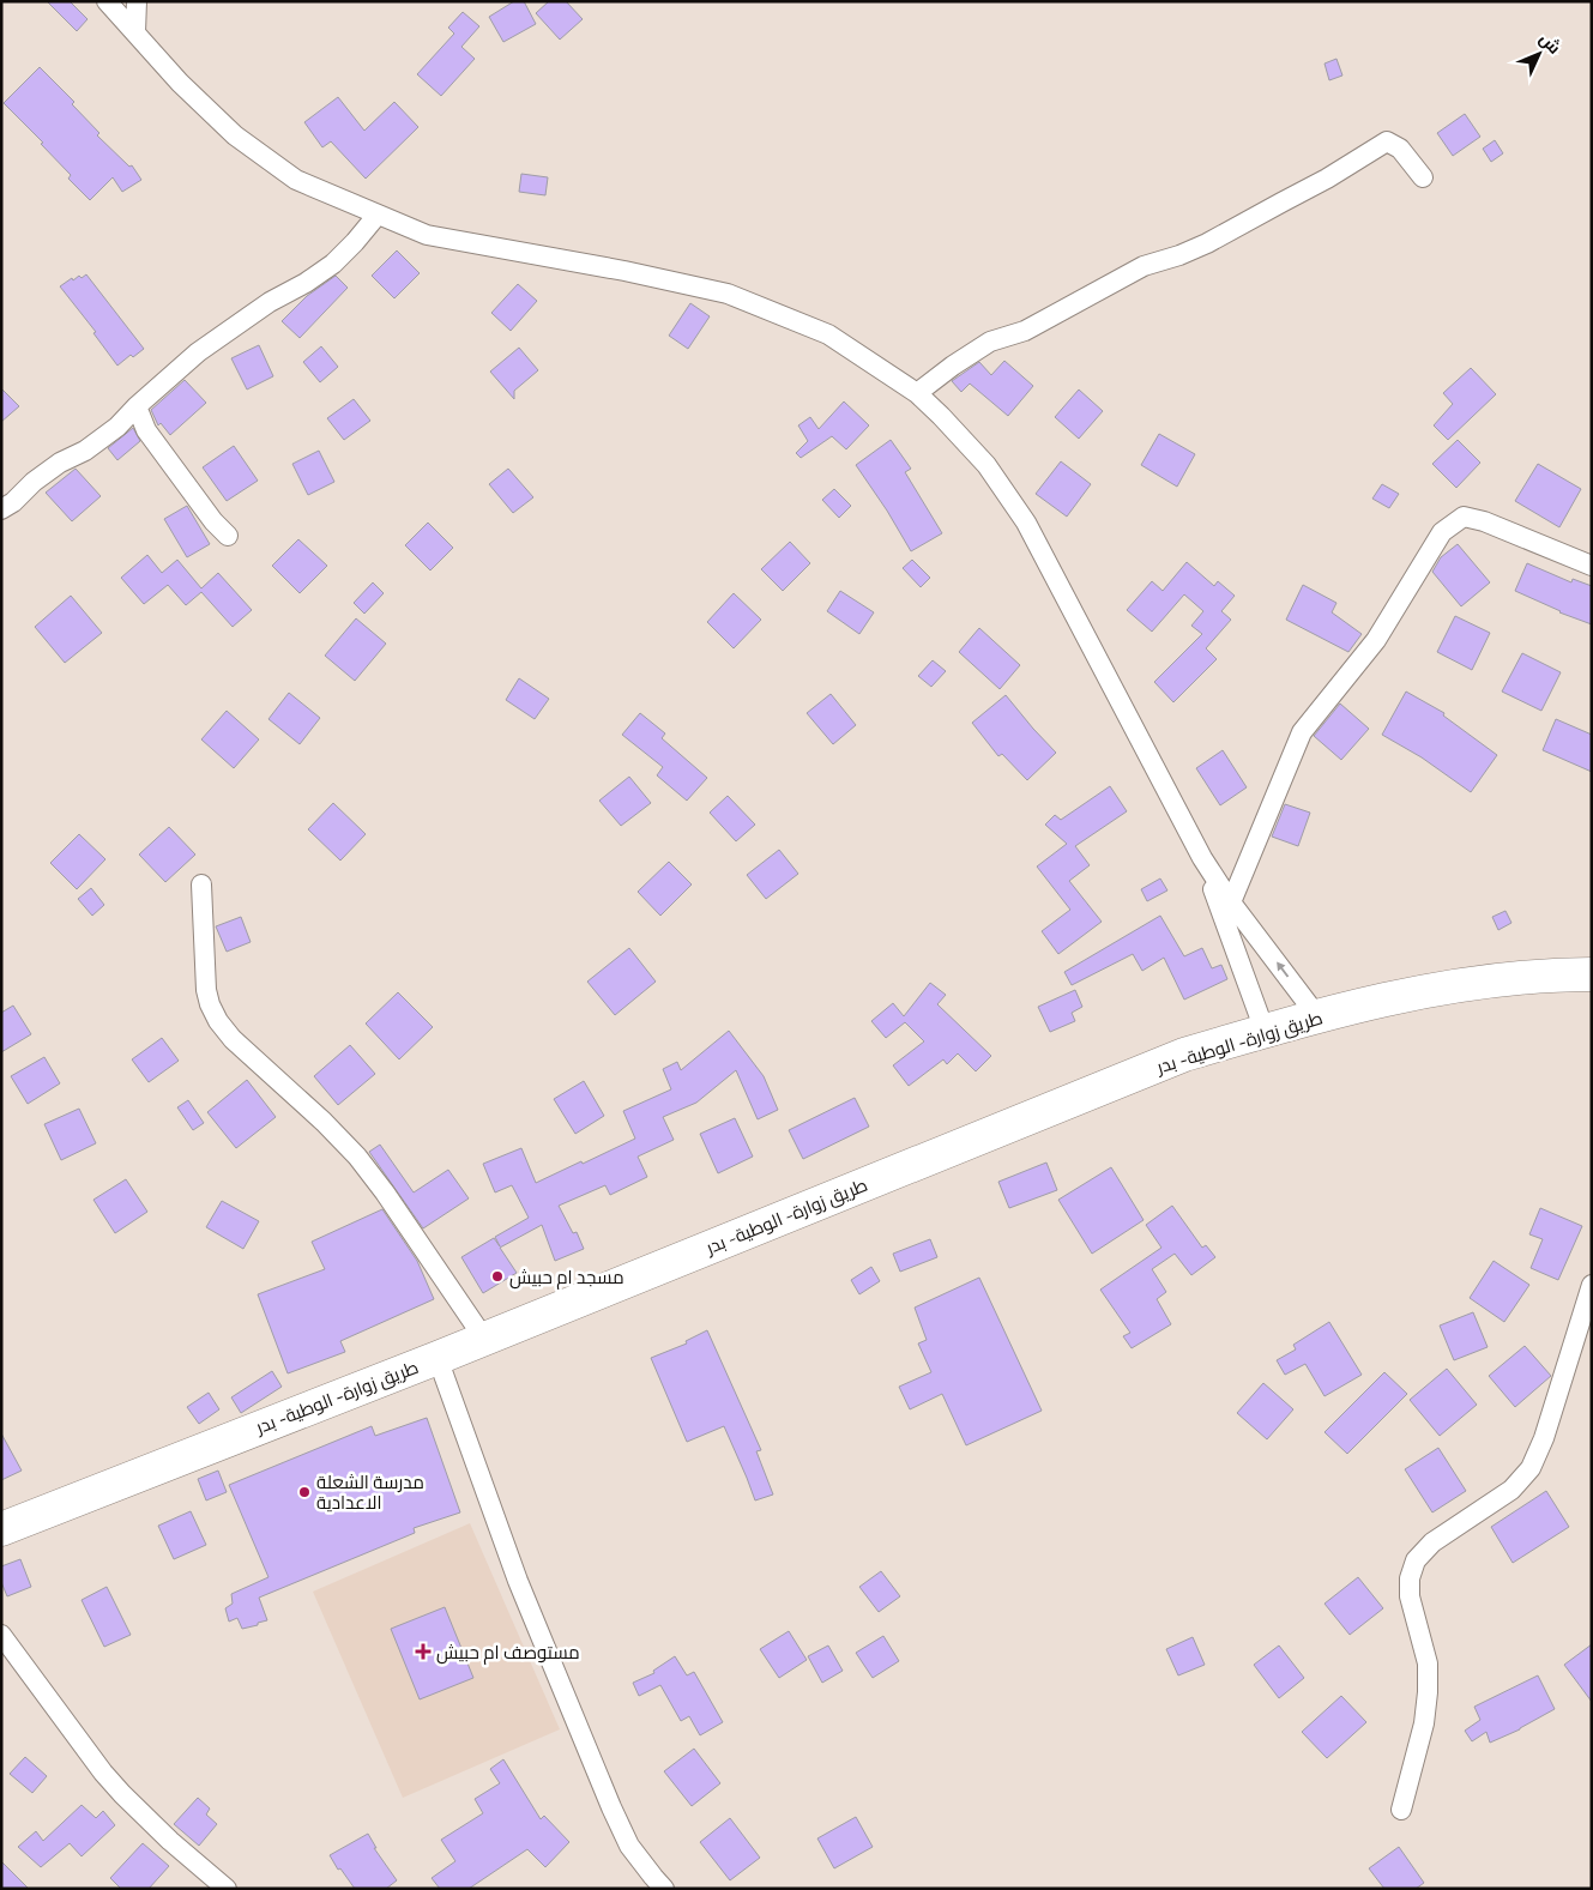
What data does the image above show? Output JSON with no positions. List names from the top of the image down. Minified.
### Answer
{"streets":{"highway":["طريق زوارة- الوطية- بدر"]},"places":{"other":["مسجد ام حبيش","مدرسة الشعلة الاعدادية"],"health":["مستوصف ام حبيش"]},"north":"top right"}
